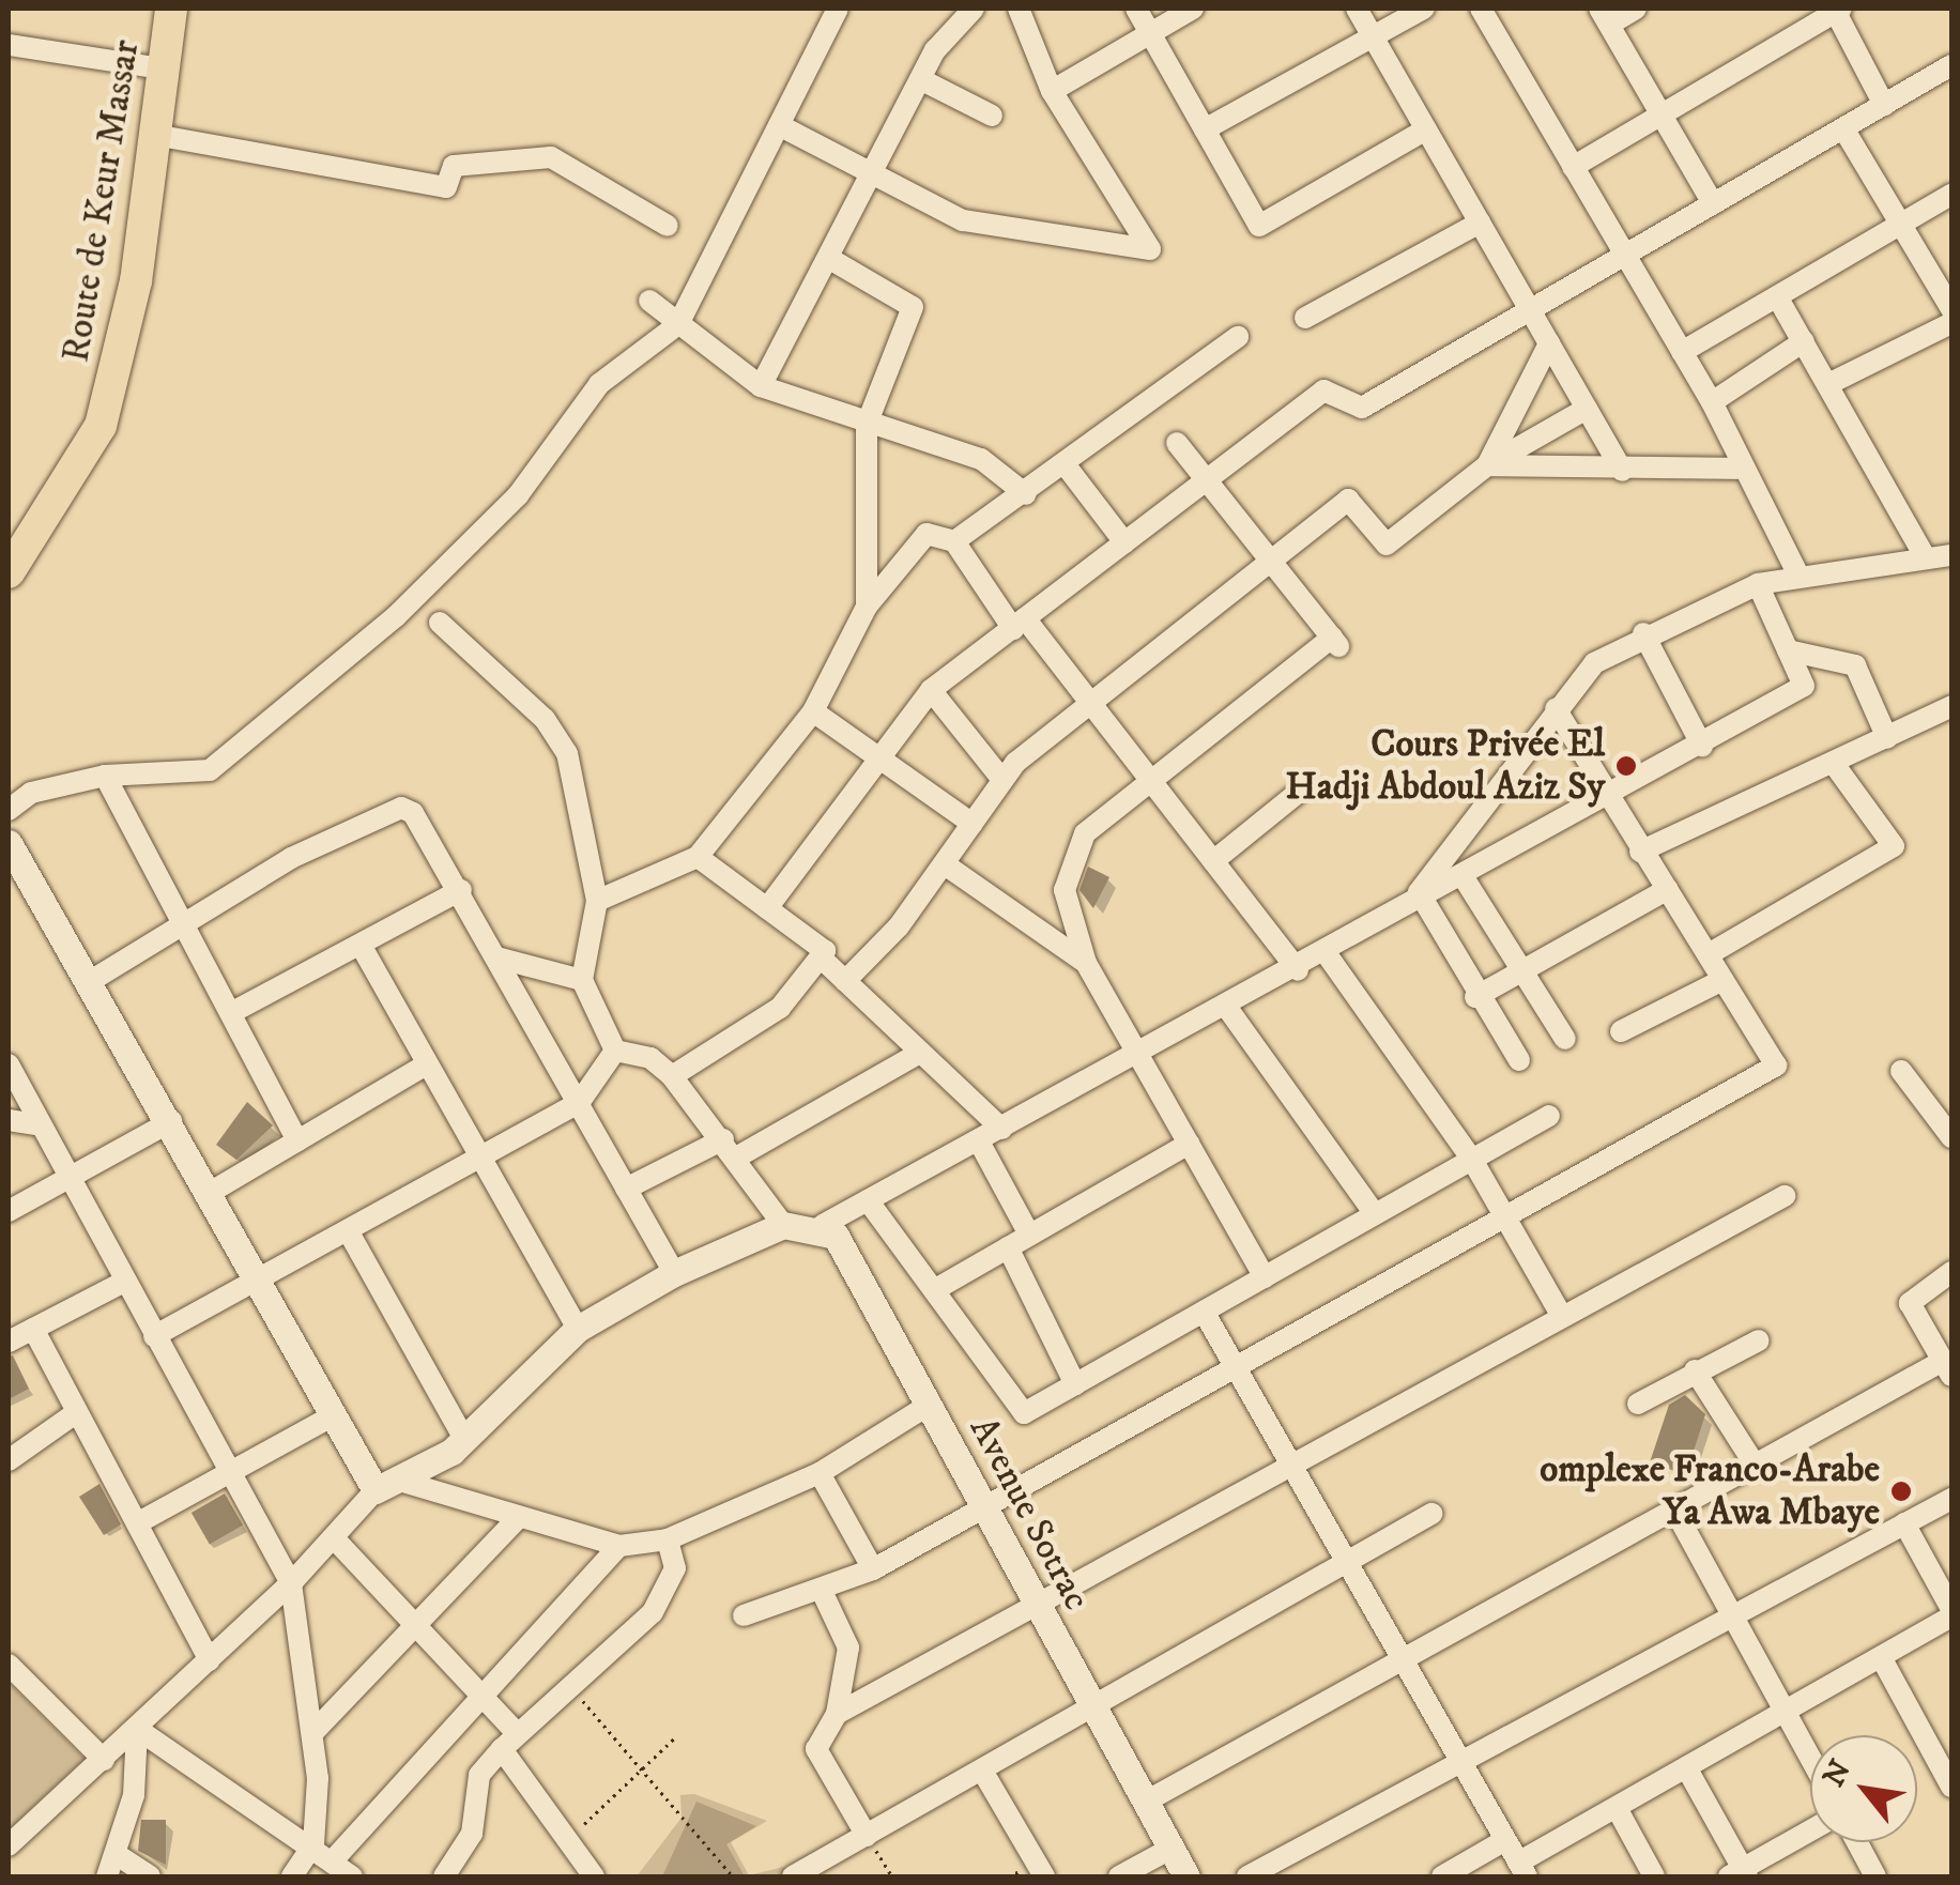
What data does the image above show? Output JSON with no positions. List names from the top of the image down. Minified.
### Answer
{"streets":{"main road":["Route de Keur Massar"],"street":["Avenue Sotrac"]},"places":["Cours Privée El Hadji Abdoul Aziz Sy","omplexe Franco-Arabe Ya Awa Mbaye"],"north":"top left"}
